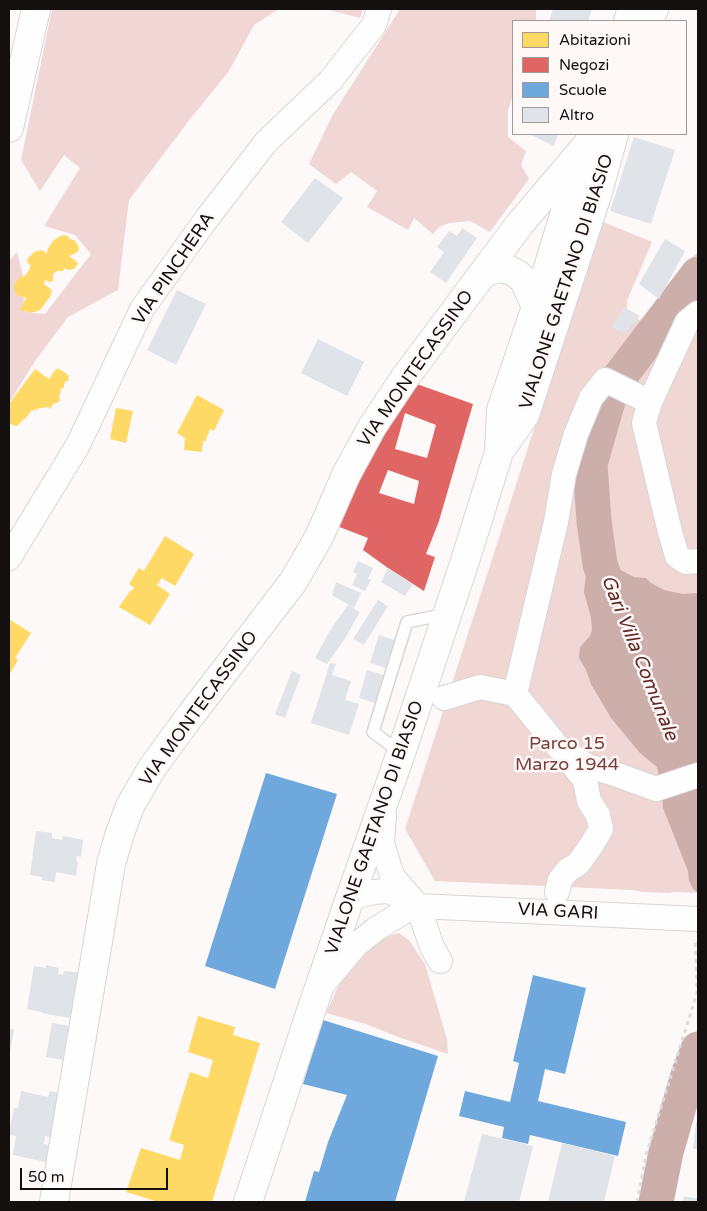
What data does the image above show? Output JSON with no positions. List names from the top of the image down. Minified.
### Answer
{"streets":{"street":["VIA PINCHERA","VIALONE GAETANO DI BIASIO","VIA MONTECASSINO","VIA GARI"]},"crossings":[["VIALONE GAETANO DI BIASIO","VIA MONTECASSINO"],["VIALONE GAETANO DI BIASIO","VIA GARI"]],"water":["Gari Villa Comunale"],"parks":["Parco 15 Marzo 1944"],"legend":["Abitazioni","Negozi","Scuole","Altro"],"scale_bar":"50 m"}
